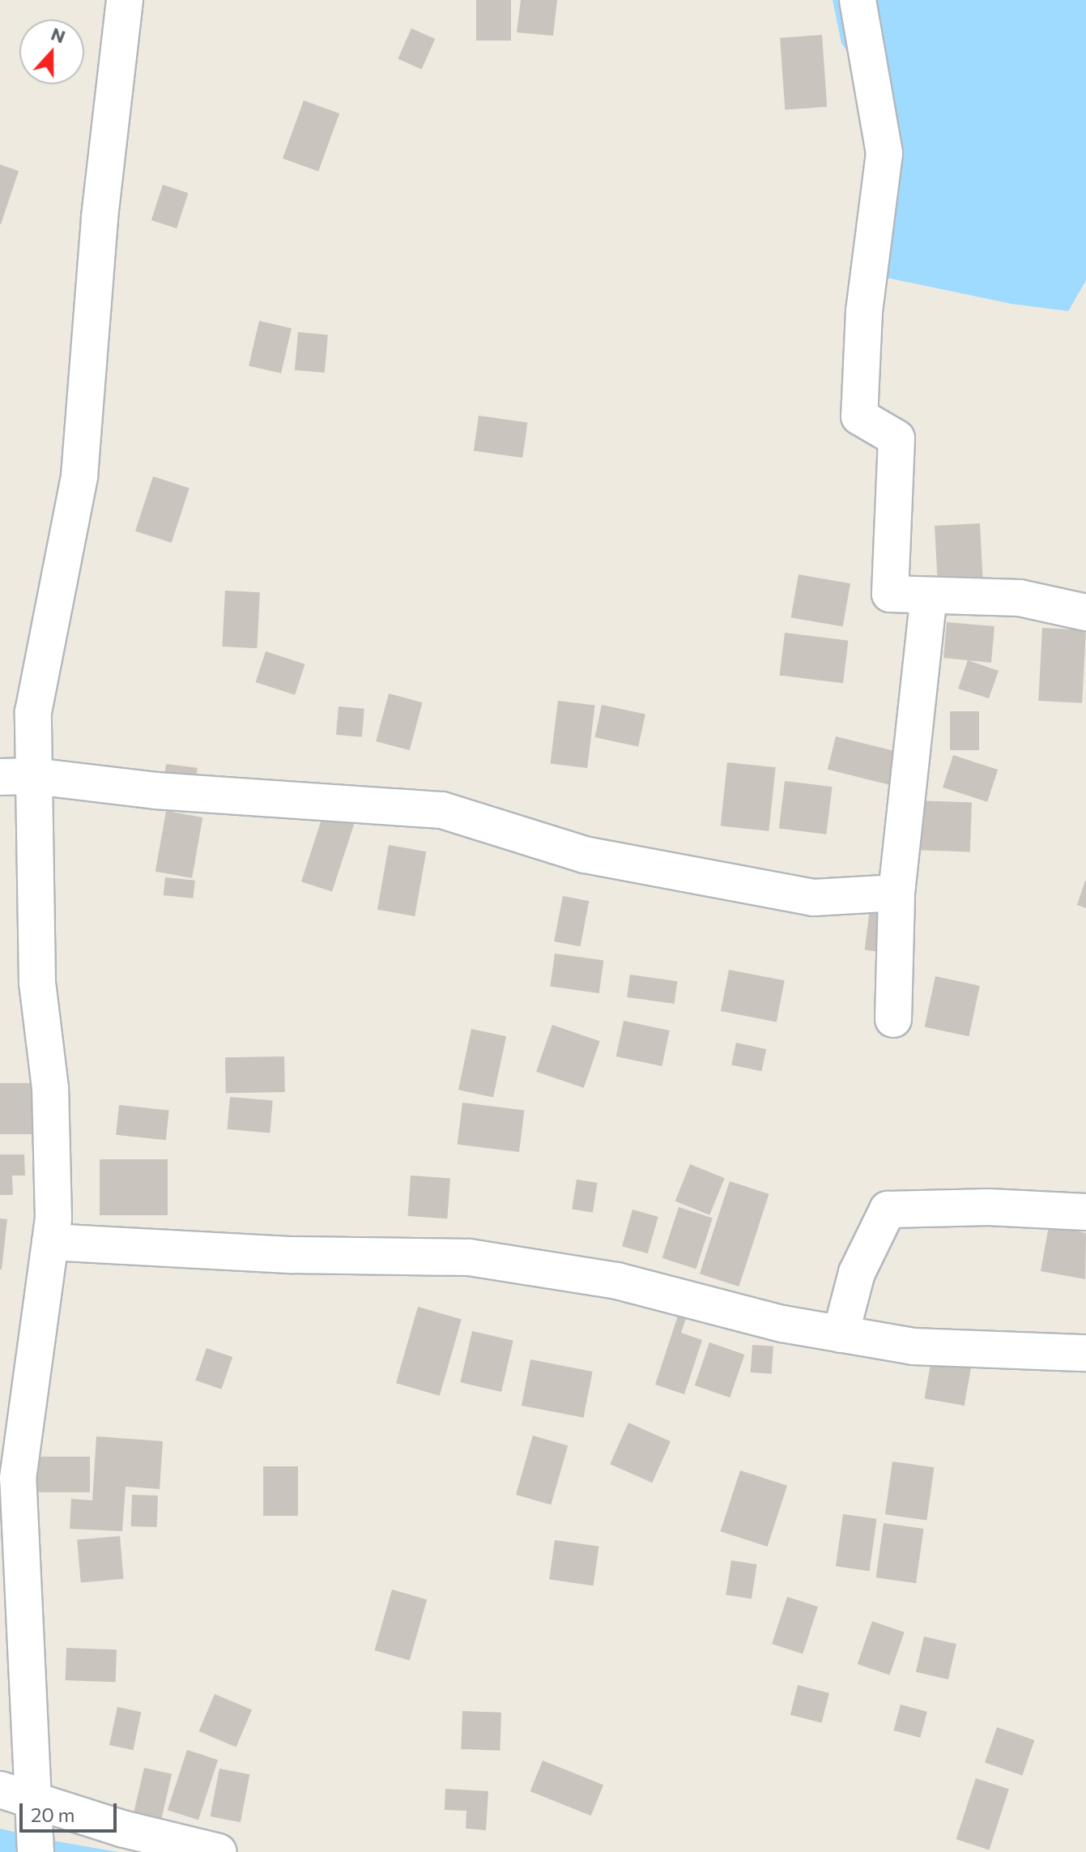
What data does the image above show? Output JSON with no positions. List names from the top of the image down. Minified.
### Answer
{"scale_bar":"20 m","north":"top"}
